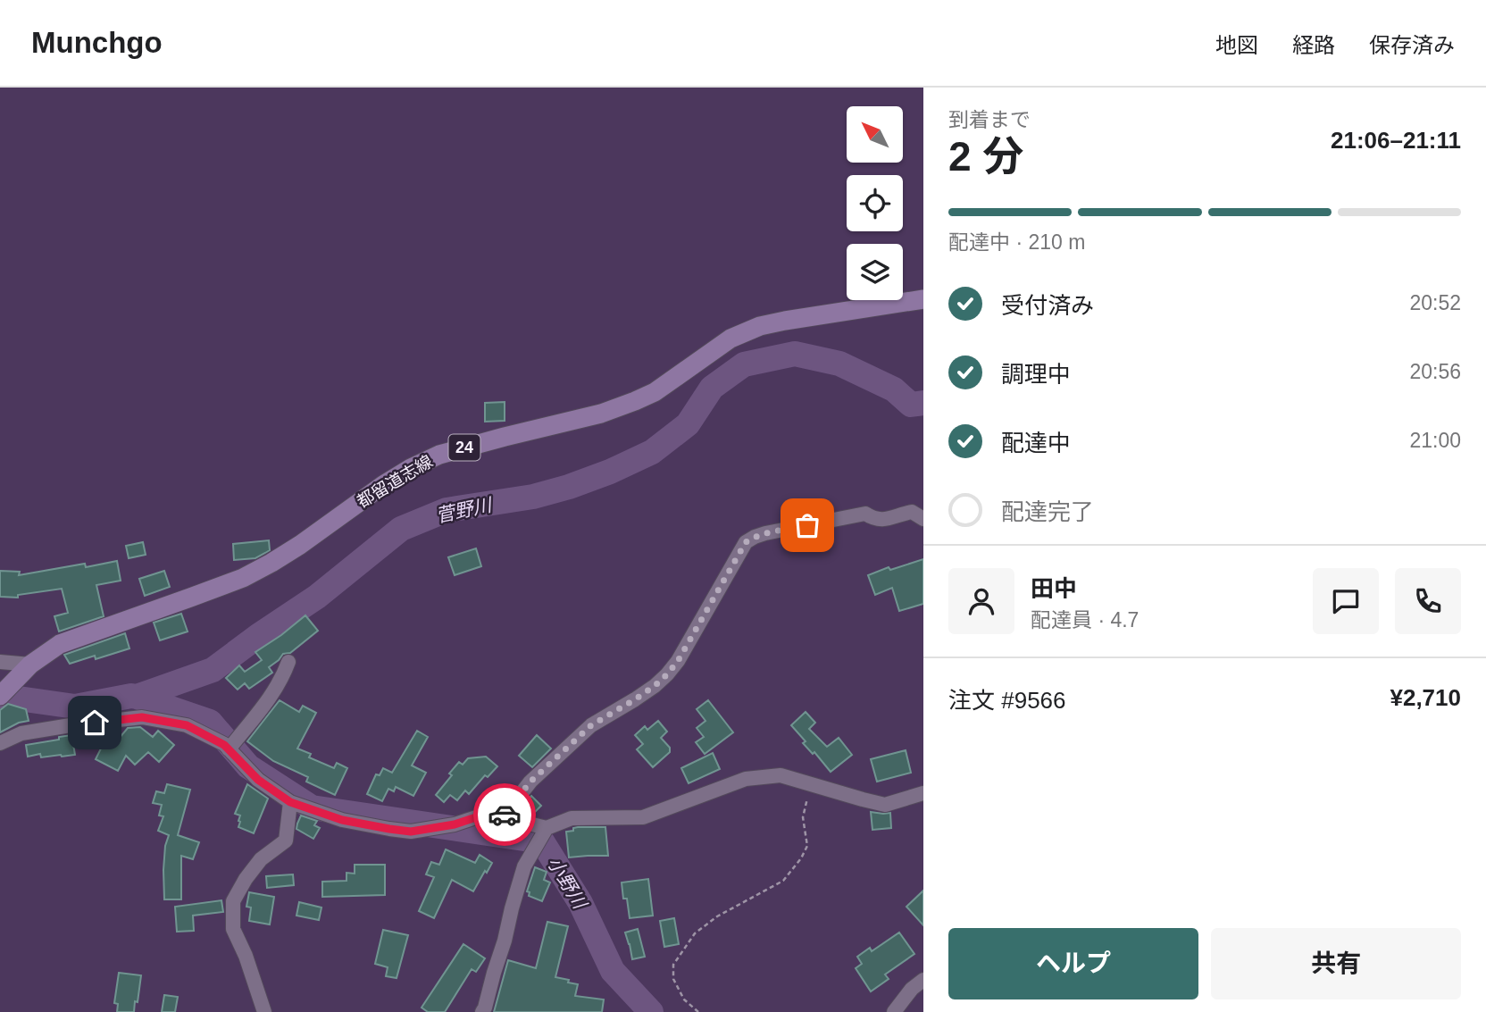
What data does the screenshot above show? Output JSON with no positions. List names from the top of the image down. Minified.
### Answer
{"streets":{"main road":["24","都留道志線"]},"water":["菅野川","小野川"],"north":"top left","page":{"header":"Munchgo","nav":["地図","経路","保存済み"],"heading":["2 分","到着まで","21:06–21:11"],"panel":["田中","配達員 · 4.7","注文 #9566","¥2,710"],"bar":"配達中 · 210 m","list":[["受付済み","20:52"],["調理中","20:56"],["配達中","21:00"],"配達完了"],"buttons":["ヘルプ","共有"]}}
